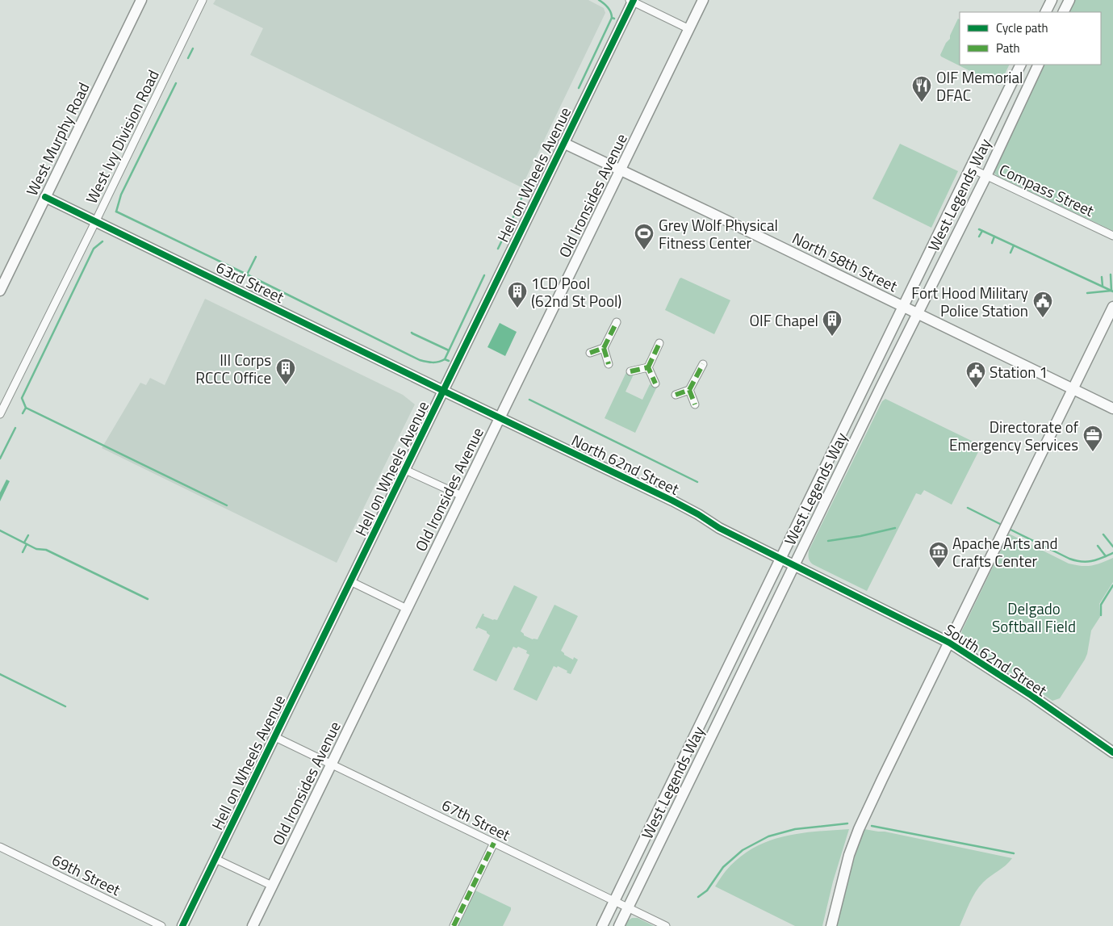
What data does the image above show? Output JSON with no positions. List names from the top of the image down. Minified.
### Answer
{"streets":{"street":["West Ivy Division Road","West Murphy Road","Hell on Wheels Avenue","Compass Street","West Legends Way","Old Ironsides Avenue","North 58th Street","63rd Street","North 62nd Street","South 62nd Street","67th Street","69th Street"]},"crossings":[["West Ivy Division Road","63rd Street"],["West Murphy Road","63rd Street"],["Hell on Wheels Avenue","North 58th Street"],["Hell on Wheels Avenue","63rd Street"],["Hell on Wheels Avenue","North 62nd Street"],["Hell on Wheels Avenue","67th Street"],["Compass Street","West Legends Way"],["West Legends Way","North 58th Street"],["West Legends Way","North 62nd Street"],["West Legends Way","South 62nd Street"],["West Legends Way","67th Street"],["Old Ironsides Avenue","North 58th Street"],["Old Ironsides Avenue","North 62nd Street"],["Old Ironsides Avenue","67th Street"],["63rd Street","North 62nd Street"],["North 62nd Street","South 62nd Street"]],"parks":["Delgado Softball Field"],"places":{"restaurant":["OIF Memorial DFAC"],"sports":["Grey Wolf Physical Fitness Center"],"building":["1CD Pool (62nd St Pool)","OIF Chapel","III Corps RCCC Office"],"public building":["Fort Hood Military Police Station","Station 1"],"office":["Directorate of Emergency Services"],"museum":["Apache Arts and Crafts Center"]},"legend":["Cycle path","Path"]}
